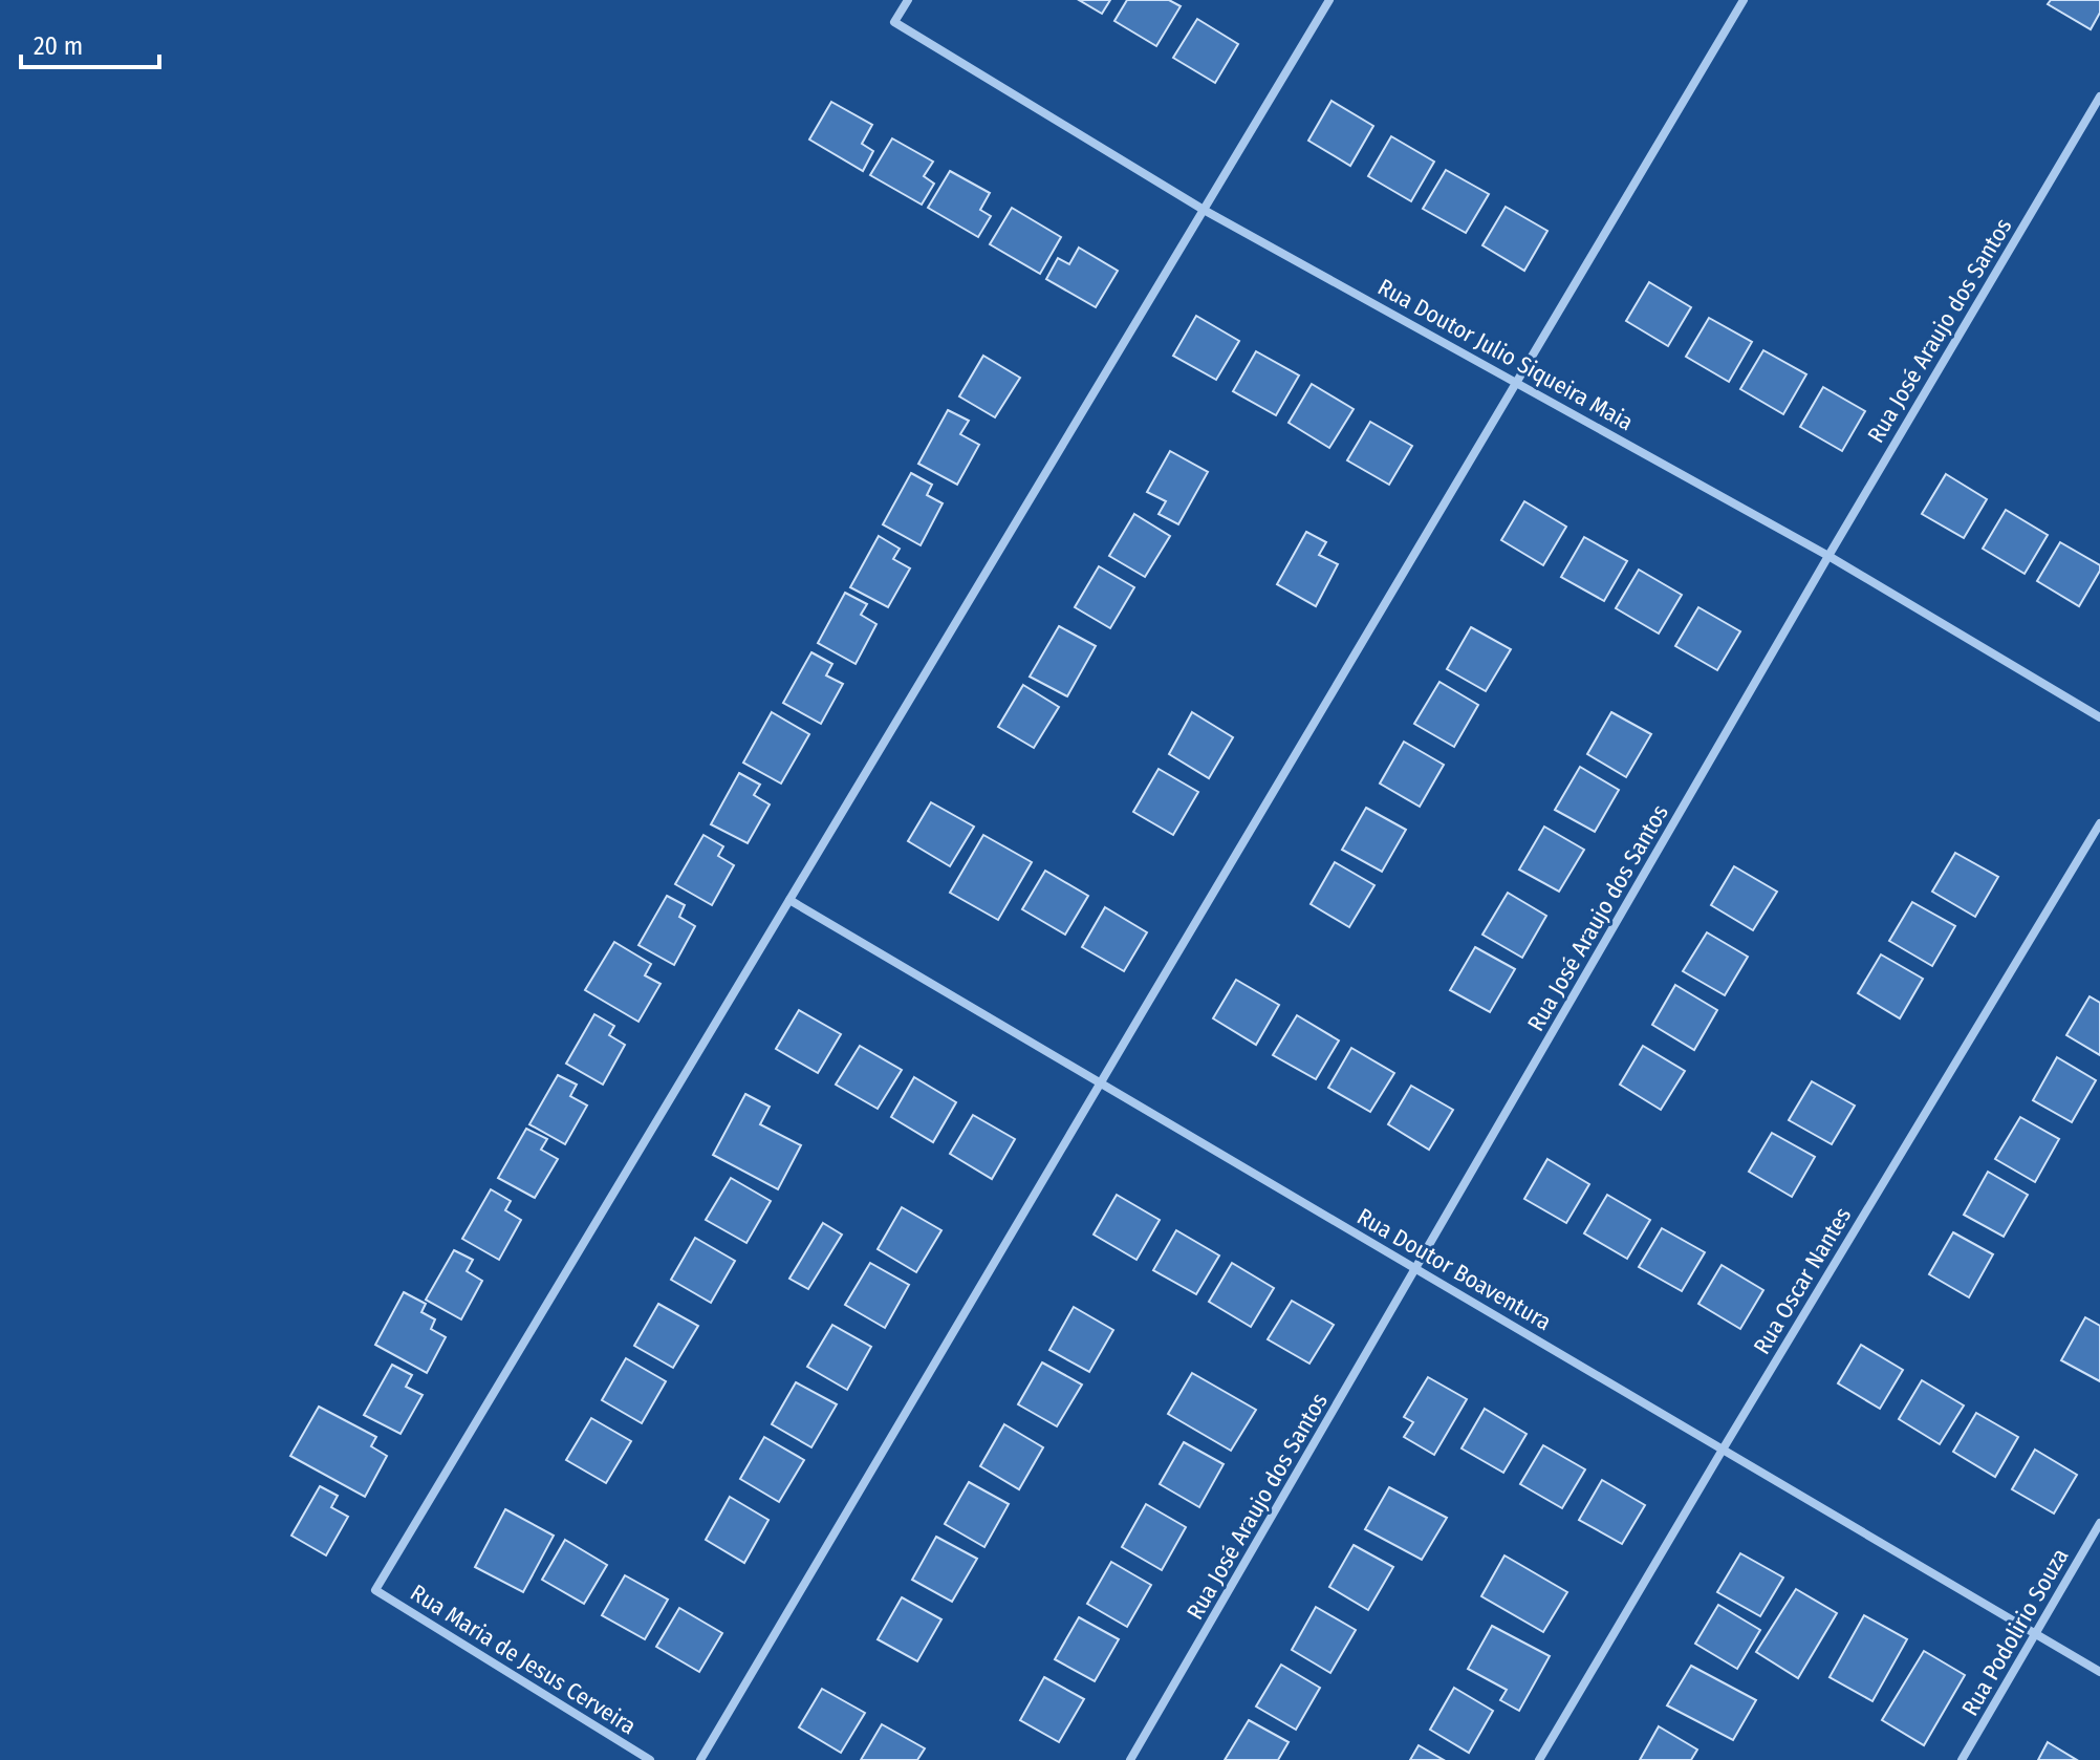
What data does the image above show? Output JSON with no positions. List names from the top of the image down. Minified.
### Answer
{"streets":{"street":["Rua José Araujo dos Santos","Rua Doutor Julio Siqueira Maia","Rua Doutor Boaventura","Rua Oscar Nantes","Rua Podolirio Souza","Rua Maria de Jesus Cerveira"]},"crossings":[["Rua José Araujo dos Santos","Rua Doutor Julio Siqueira Maia"],["Rua José Araujo dos Santos","Rua Doutor Boaventura"],["Rua Doutor Boaventura","Rua Oscar Nantes"],["Rua Doutor Boaventura","Rua Podolirio Souza"],["Rua Doutor Boaventura","Rua Maria de Jesus Cerveira"]],"scale_bar":"20 m"}
